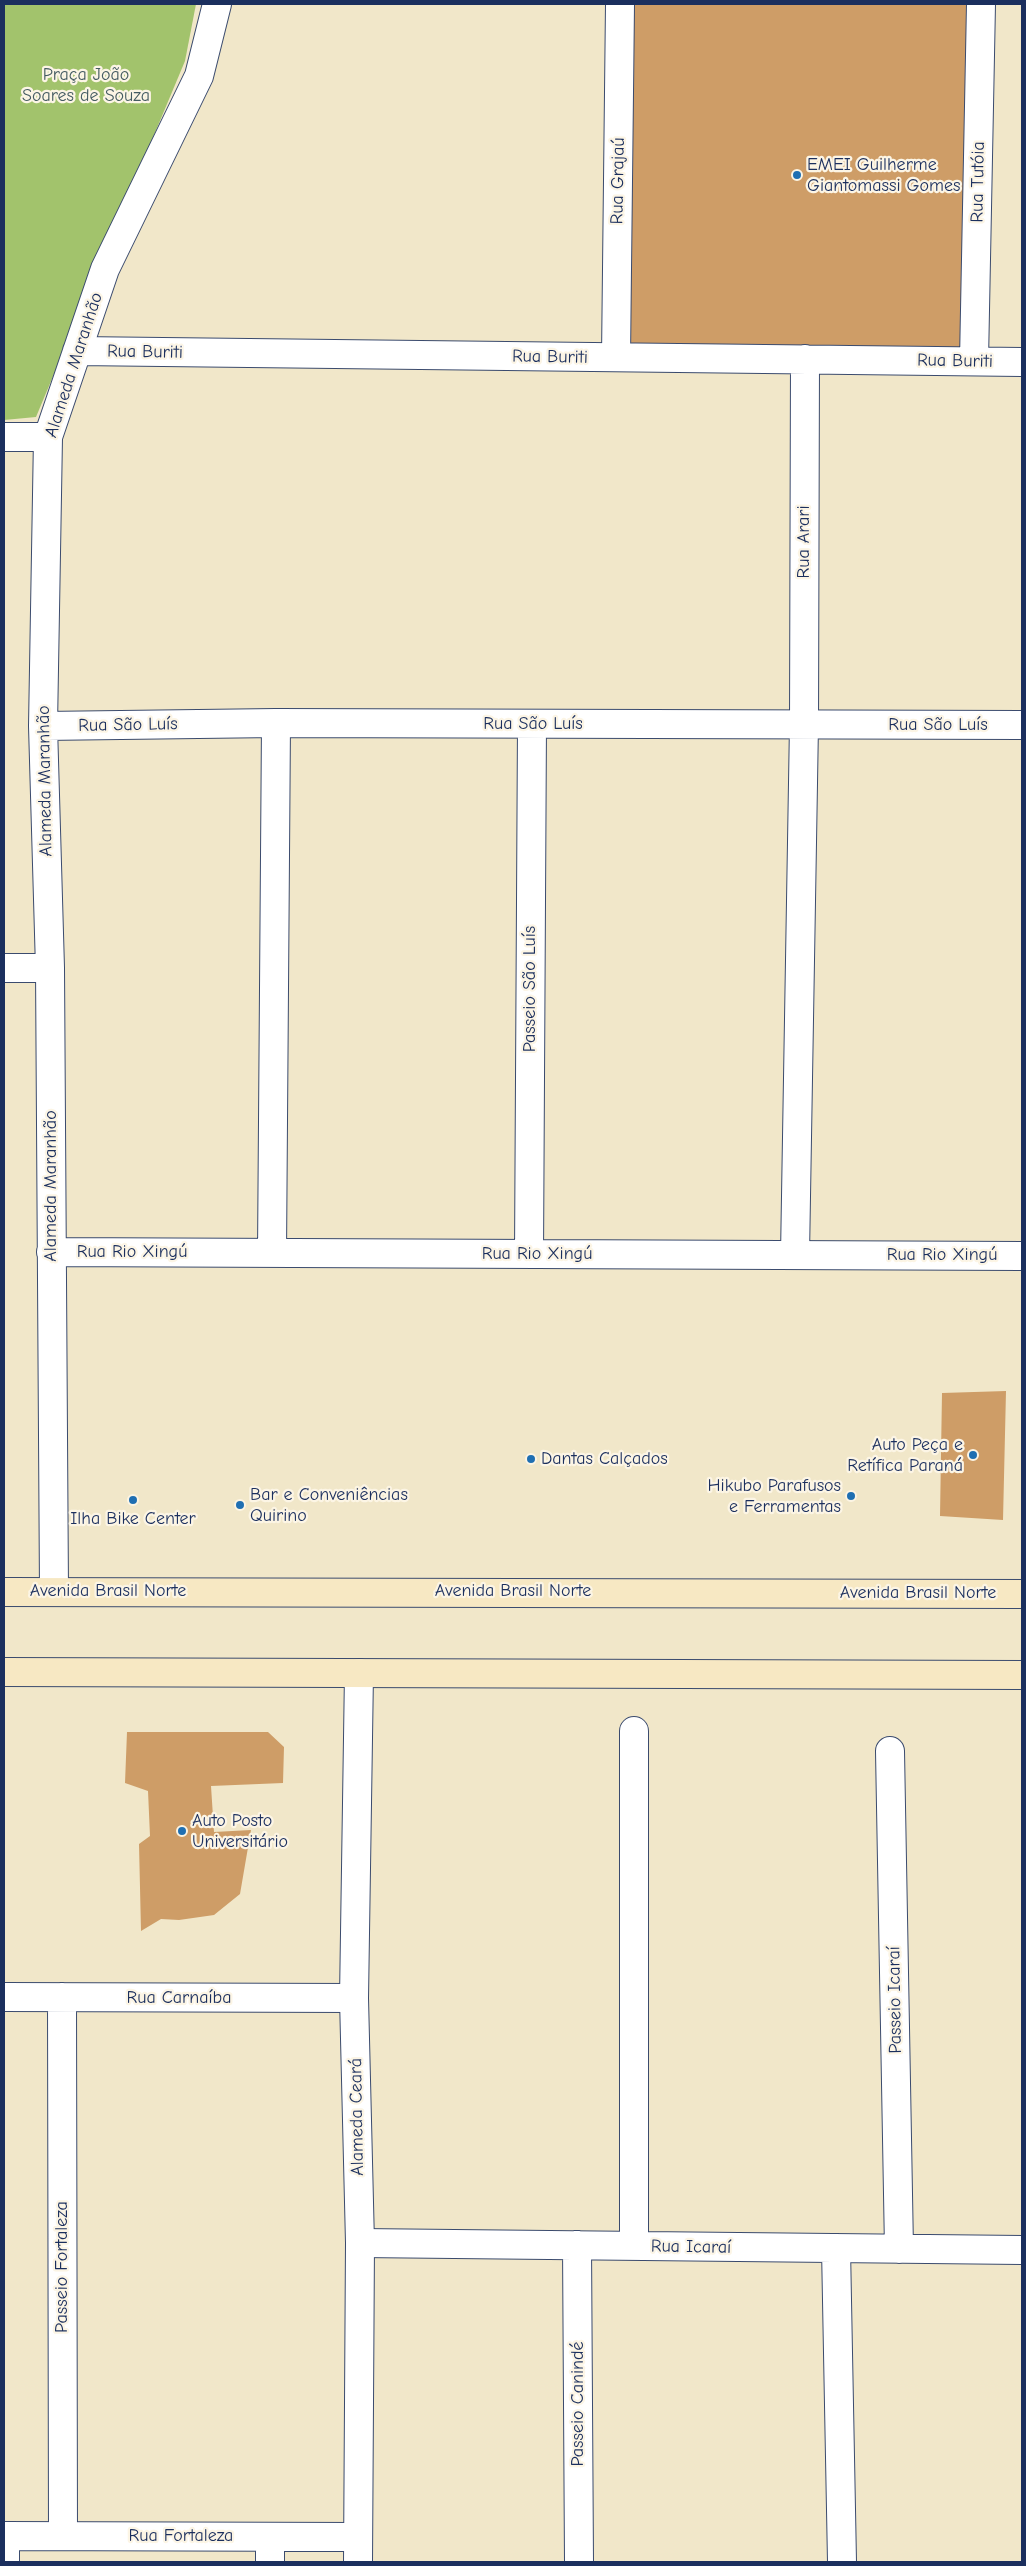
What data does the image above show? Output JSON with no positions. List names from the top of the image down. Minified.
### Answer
{"streets":{"main road":["Avenida Brasil Norte"],"street":["Rua Grajaú","Rua Tutóia","Rua Buriti","Alameda Maranhão","Rua Arari","Rua São Luís","Passeio São Luís","Rua Rio Xingú","Rua Carnaíba","Passeio Icaraí","Alameda Ceará","Rua Icaraí","Passeio Fortaleza","Passeio Canindé","Rua Fortaleza"]},"crossings":[["Rua Grajaú","Rua Buriti"],["Rua Tutóia","Rua Buriti"],["Rua Buriti","Alameda Maranhão"],["Rua Buriti","Rua Arari"],["Alameda Maranhão","Rua São Luís"],["Alameda Maranhão","Rua Rio Xingú"],["Alameda Maranhão","Avenida Brasil Norte"],["Rua Arari","Rua São Luís"],["Rua São Luís","Passeio São Luís"],["Passeio São Luís","Rua Rio Xingú"],["Rua Carnaíba","Alameda Ceará"],["Rua Carnaíba","Passeio Fortaleza"],["Passeio Icaraí","Rua Icaraí"],["Alameda Ceará","Rua Icaraí"],["Alameda Ceará","Rua Fortaleza"],["Rua Icaraí","Passeio Canindé"],["Passeio Fortaleza","Rua Fortaleza"]],"parks":["Praça João Soares de Souza"],"places":["EMEI Guilherme Giantomassi Gomes","Auto Peça e Retífica Paraná","Dantas Calçados","Hikubo Parafusos e Ferramentas","Ilha Bike Center","Bar e Conveniências Quirino","Auto Posto Universitário"]}
